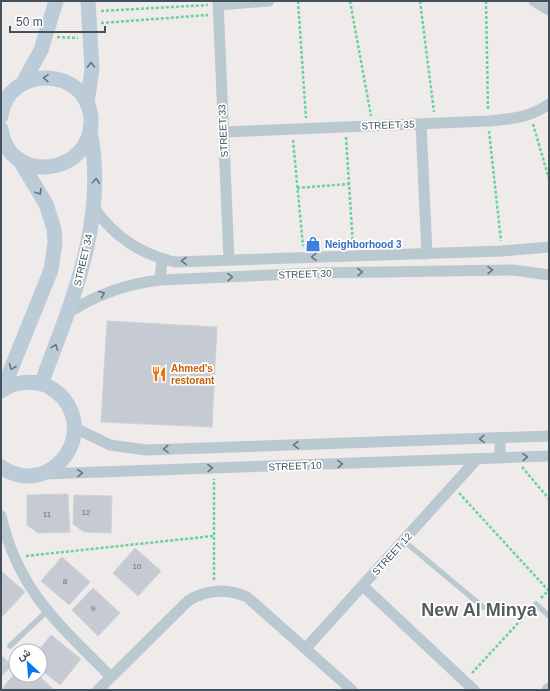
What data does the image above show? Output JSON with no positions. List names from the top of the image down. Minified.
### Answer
{"streets":{"street":["STREET 35","STREET 33","STREET 34","STREET 30","STREET 10","STREET 12"]},"crossings":[["STREET 35","STREET 33"],["STREET 33","STREET 30"],["STREET 34","STREET 30"],["STREET 10","STREET 12"]],"districts":["New Al Minya"],"places":{"shop":["Neighborhood 3"],"restaurant":["Ahmed's restorant"]},"house_numbers":["12","11","10","8","9"],"scale_bar":"50 m","north":"top left"}
